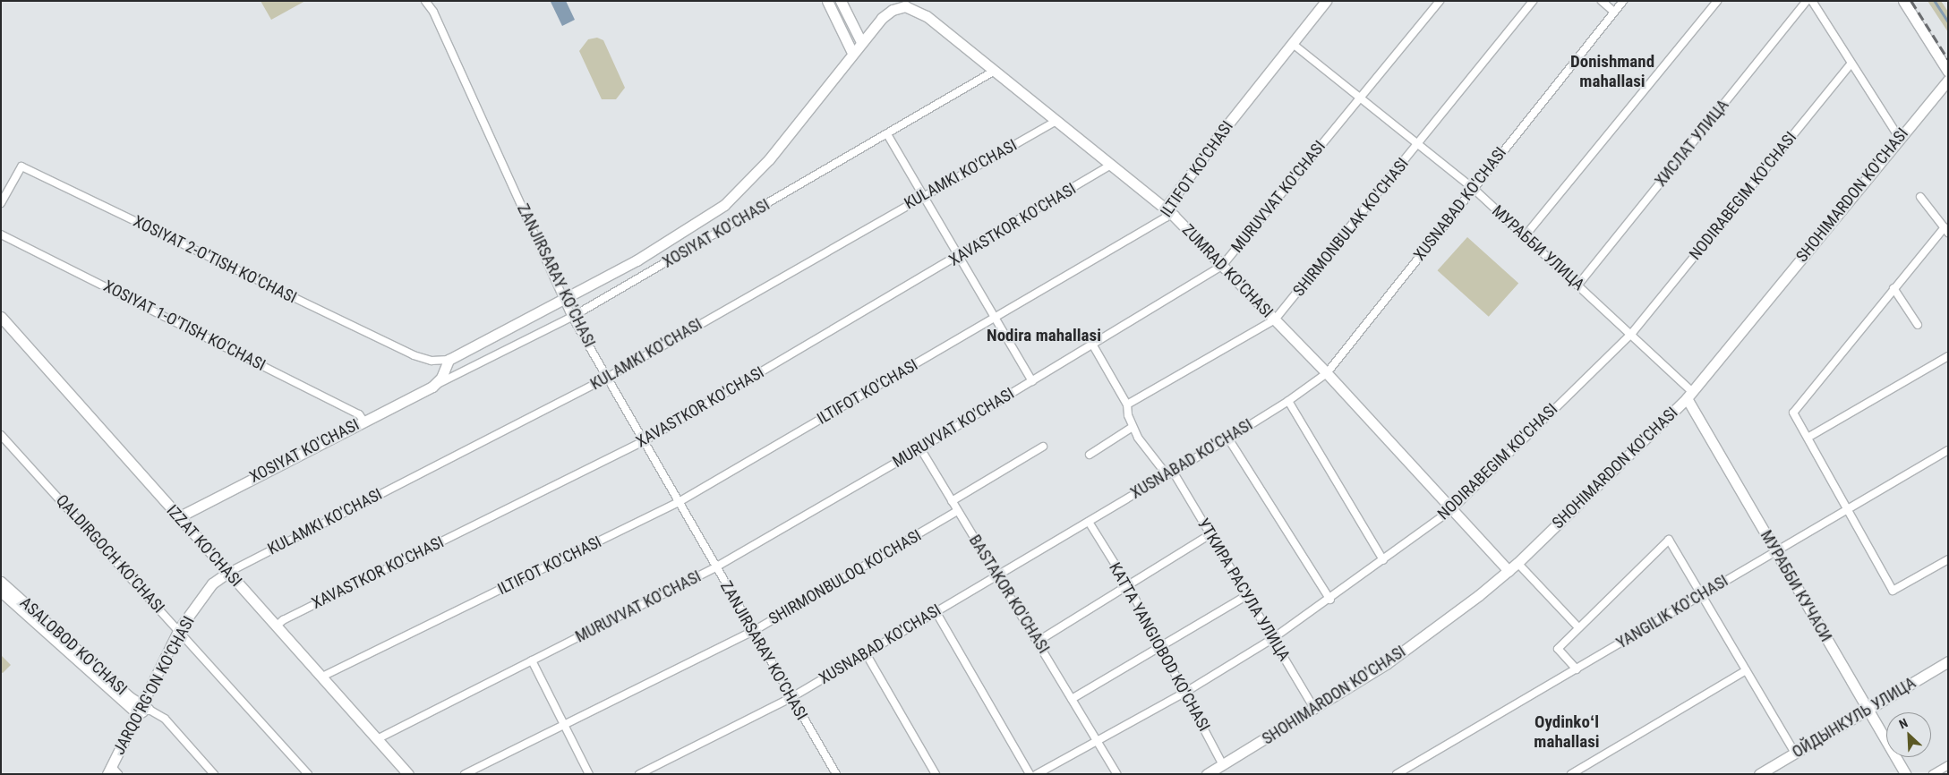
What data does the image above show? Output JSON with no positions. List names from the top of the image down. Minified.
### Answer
{"streets":{"main road":["ILTIFOT KO'CHASI","SHOHIMARDON KO'CHASI","XOSIYAT KO'CHASI","ZUMRAD KO'CHASI","IZZAT KO'CHASI","МУРАББИ КУЧАСИ","ASALOBOD KO'CHASI","JARQO'RG'ON KO'CHASI","ОЙДЫНКУЛЬ УЛИЦА"],"street":["ХИСЛАТ УЛИЦА","KULAMKI KO'CHASI","NODIRABEGIM KO'CHASI","MURUVVAT KO'CHASI","XUSNABAD KO'CHASI","XAVASTKOR KO'CHASI","SHIRMONBULAK KO'CHASI","МУРАББИ УЛИЦА","XOSIYAT 2-O'TISH KO'CHASI","ZANJIRSARAY KO'CHASI","XOSIYAT 1-O'TISH KO'CHASI","QALDIRGOCH KO'CHASI","SHIRMONBULOQ KO'CHASI","УТКИРА РАСУЛА УЛИЦА","BASTAKOR KO'CHASI","YANGILIK KO'CHASI","KATTA YANGIOBOD KO'CHASI"]},"crossings":[["ХИСЛАТ УЛИЦА","МУРАББИ УЛИЦА"],["ILTIFOT KO'CHASI","МУРАББИ УЛИЦА"],["ILTIFOT KO'CHASI","ZUMRAD KO'CHASI"],["ILTIFOT KO'CHASI","ZANJIRSARAY KO'CHASI"],["ILTIFOT KO'CHASI","IZZAT KO'CHASI"],["KULAMKI KO'CHASI","ZUMRAD KO'CHASI"],["KULAMKI KO'CHASI","ZANJIRSARAY KO'CHASI"],["KULAMKI KO'CHASI","IZZAT KO'CHASI"],["KULAMKI KO'CHASI","JARQO'RG'ON KO'CHASI"],["SHOHIMARDON KO'CHASI","МУРАББИ УЛИЦА"],["SHOHIMARDON KO'CHASI","ZUMRAD KO'CHASI"],["SHOHIMARDON KO'CHASI","МУРАББИ КУЧАСИ"],["SHOHIMARDON KO'CHASI","УТКИРА РАСУЛА УЛИЦА"],["SHOHIMARDON KO'CHASI","KATTA YANGIOBOD KO'CHASI"],["NODIRABEGIM KO'CHASI","МУРАББИ УЛИЦА"],["NODIRABEGIM KO'CHASI","ZUMRAD KO'CHASI"],["NODIRABEGIM KO'CHASI","УТКИРА РАСУЛА УЛИЦА"],["NODIRABEGIM KO'CHASI","BASTAKOR KO'CHASI"],["NODIRABEGIM KO'CHASI","KATTA YANGIOBOD KO'CHASI"],["MURUVVAT KO'CHASI","МУРАББИ УЛИЦА"],["MURUVVAT KO'CHASI","ZUMRAD KO'CHASI"],["MURUVVAT KO'CHASI","ZANJIRSARAY KO'CHASI"],["MURUVVAT KO'CHASI","IZZAT KO'CHASI"],["MURUVVAT KO'CHASI","УТКИРА РАСУЛА УЛИЦА"],["MURUVVAT KO'CHASI","BASTAKOR KO'CHASI"],["XUSNABAD KO'CHASI","МУРАББИ УЛИЦА"],["XUSNABAD KO'CHASI","ZUMRAD KO'CHASI"],["XUSNABAD KO'CHASI","ZANJIRSARAY KO'CHASI"],["XUSNABAD KO'CHASI","УТКИРА РАСУЛА УЛИЦА"],["XUSNABAD KO'CHASI","BASTAKOR KO'CHASI"],["XUSNABAD KO'CHASI","KATTA YANGIOBOD KO'CHASI"],["XAVASTKOR KO'CHASI","ZUMRAD KO'CHASI"],["XAVASTKOR KO'CHASI","ZANJIRSARAY KO'CHASI"],["XAVASTKOR KO'CHASI","IZZAT KO'CHASI"],["SHIRMONBULAK KO'CHASI","МУРАББИ УЛИЦА"],["SHIRMONBULAK KO'CHASI","ZUMRAD KO'CHASI"],["SHIRMONBULAK KO'CHASI","УТКИРА РАСУЛА УЛИЦА"],["XOSIYAT KO'CHASI","XOSIYAT 2-O'TISH KO'CHASI"],["XOSIYAT KO'CHASI","ZUMRAD KO'CHASI"],["XOSIYAT KO'CHASI","ZANJIRSARAY KO'CHASI"],["XOSIYAT KO'CHASI","XOSIYAT 1-O'TISH KO'CHASI"],["XOSIYAT KO'CHASI","IZZAT KO'CHASI"],["МУРАББИ УЛИЦА","МУРАББИ КУЧАСИ"],["ZANJIRSARAY KO'CHASI","SHIRMONBULOQ KO'CHASI"],["IZZAT KO'CHASI","JARQO'RG'ON KO'CHASI"],["QALDIRGOCH KO'CHASI","JARQO'RG'ON KO'CHASI"],["SHIRMONBULOQ KO'CHASI","BASTAKOR KO'CHASI"],["МУРАББИ КУЧАСИ","YANGILIK KO'CHASI"],["МУРАББИ КУЧАСИ","ОЙДЫНКУЛЬ УЛИЦА"],["ASALOBOD KO'CHASI","JARQO'RG'ON KO'CHASI"]],"districts":["Donishmand mahallasi","Nodira mahallasi","Oydinkoʻl mahallasi"],"north":"top left"}
